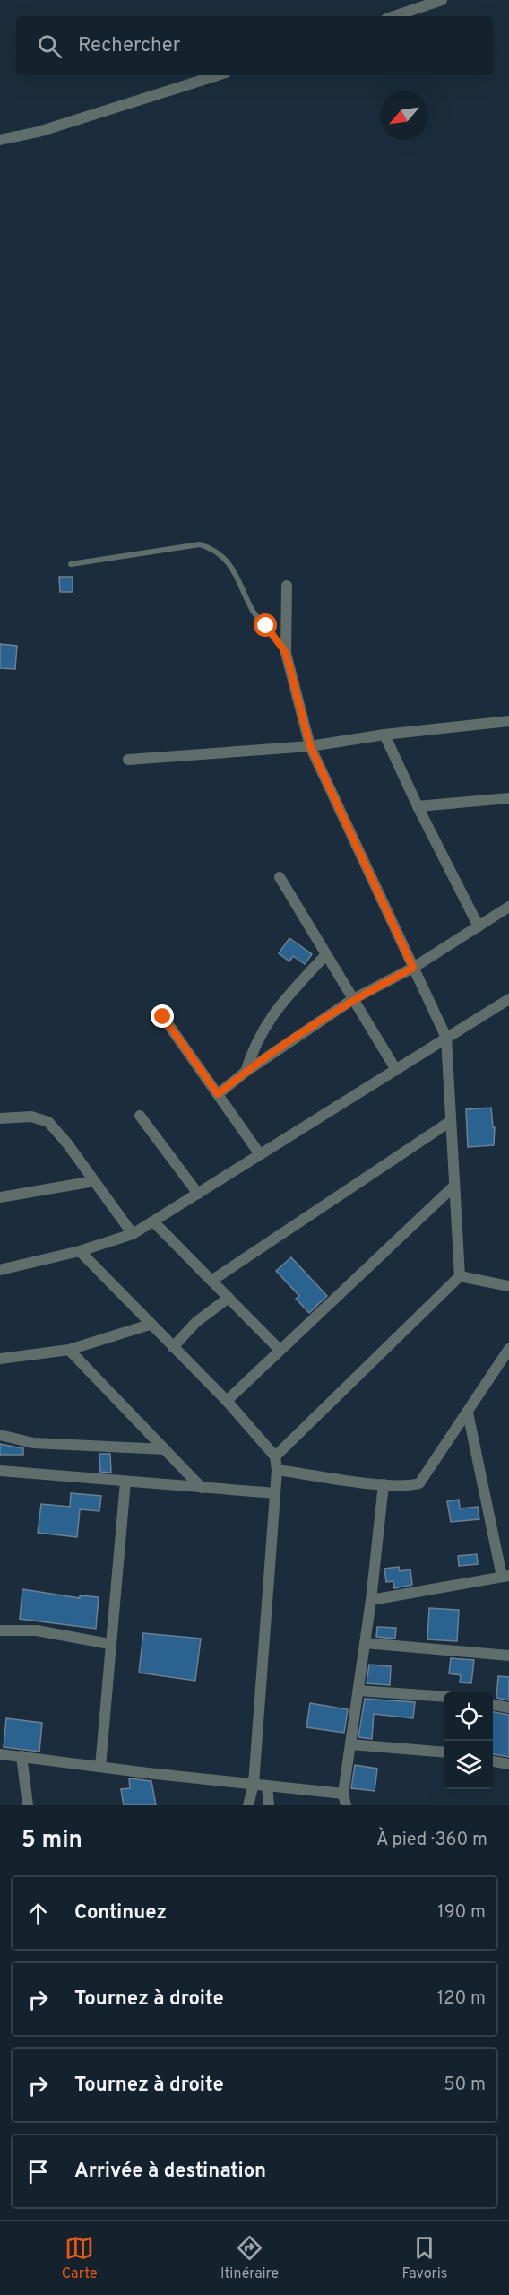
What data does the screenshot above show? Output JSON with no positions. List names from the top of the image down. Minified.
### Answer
{"north":"bottom left","page":{"search":"Rechercher","heading":["5 min","À pied · 360 m"],"list":[["Continuez","190 m"],["Tournez à droite","120 m"],["Tournez à droite","50 m"],"Arrivée à destination"],"nav":["Carte","Itinéraire","Favoris"]}}
